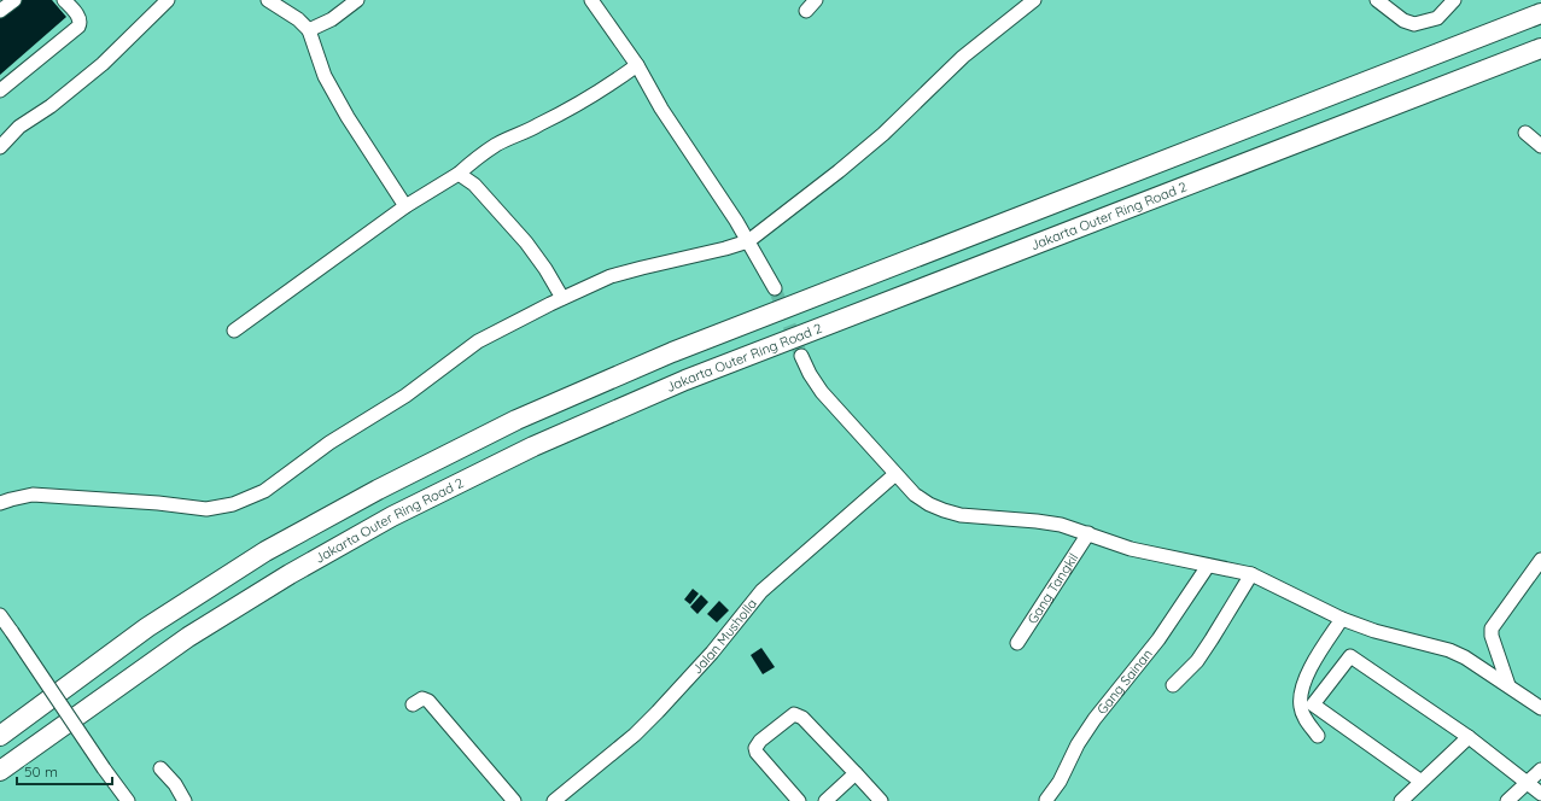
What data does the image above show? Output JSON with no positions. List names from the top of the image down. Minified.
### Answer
{"streets":{"highway":["Jakarta Outer Ring Road 2"],"street":["Gang Tangkil","Jalan Musholla","Gang Sainan"]},"scale_bar":"50 m"}
